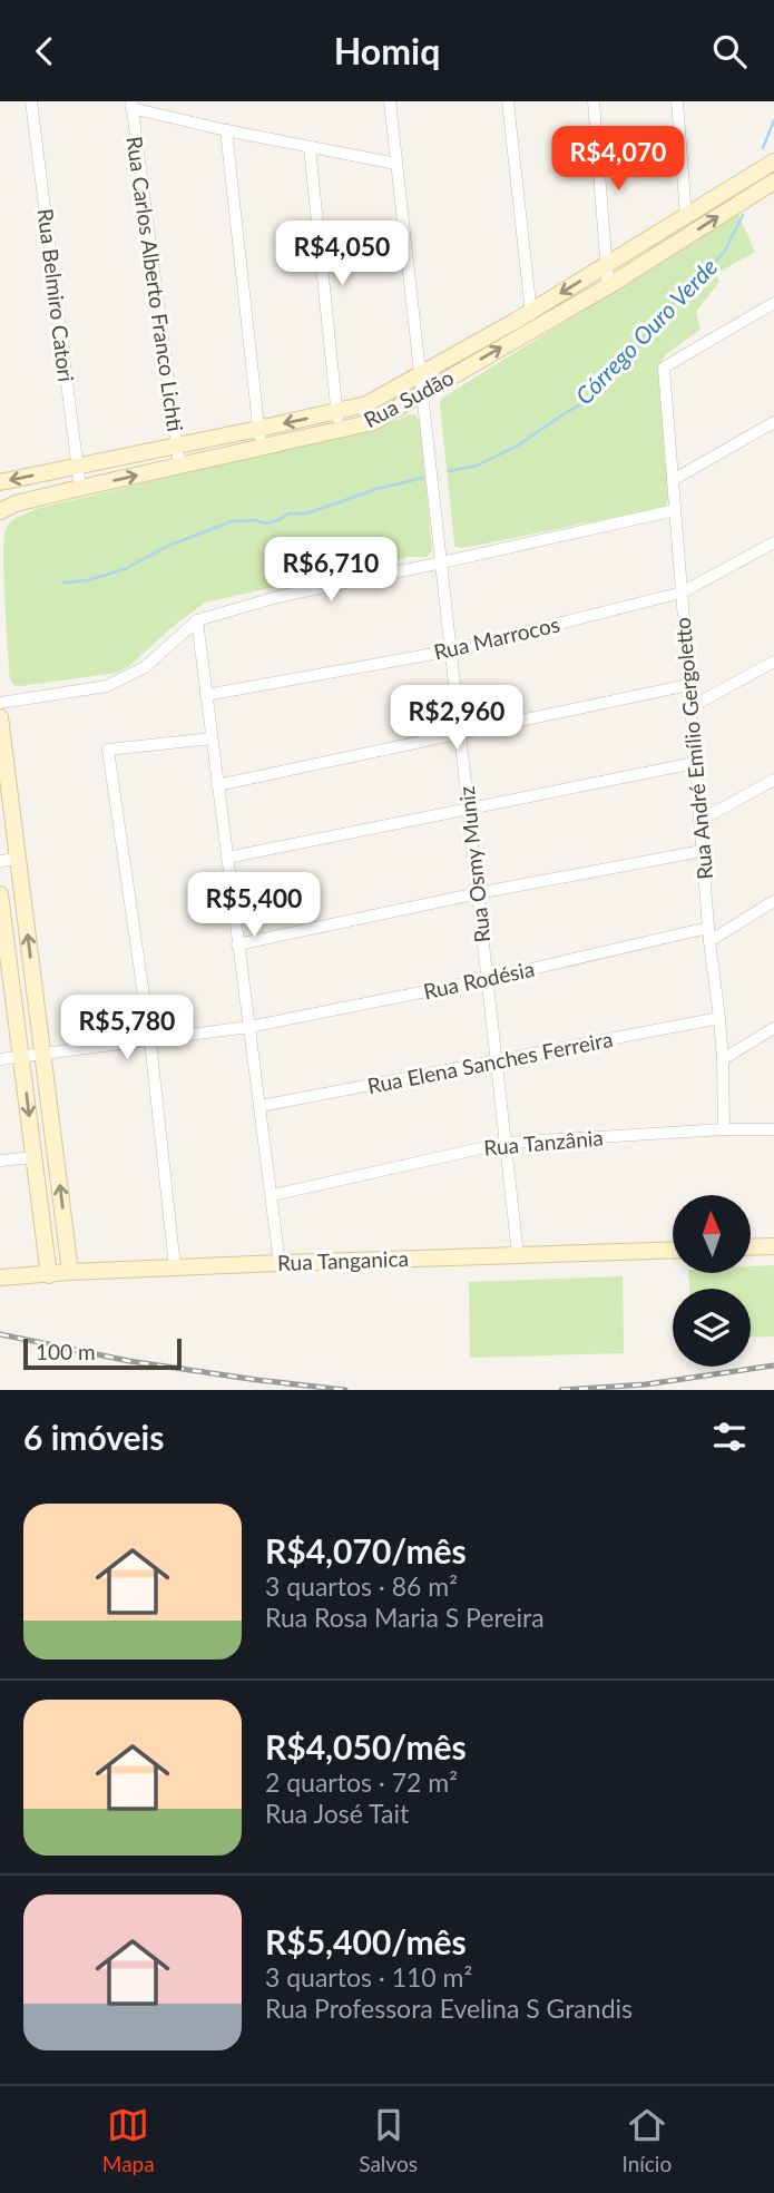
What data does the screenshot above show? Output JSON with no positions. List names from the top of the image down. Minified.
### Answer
{"streets":{"street":["Rua Carlos Alberto Franco Lichti","Rua Belmiro Catori","Rua Sudão","Rua Marrocos","Rua André Emílio Gergoletto","Rua Osmy Muniz","Rua Rodésia","Rua Elena Sanches Ferreira","Rua Tanzânia","Rua Tanganica"]},"crossings":[["Rua Carlos Alberto Franco Lichti","Rua Sudão"],["Rua Belmiro Catori","Rua Sudão"],["Rua Sudão","Rua Osmy Muniz"],["Rua Marrocos","Rua André Emílio Gergoletto"],["Rua Marrocos","Rua Osmy Muniz"],["Rua André Emílio Gergoletto","Rua Rodésia"],["Rua André Emílio Gergoletto","Rua Elena Sanches Ferreira"],["Rua André Emílio Gergoletto","Rua Tanzânia"],["Rua Osmy Muniz","Rua Rodésia"],["Rua Osmy Muniz","Rua Elena Sanches Ferreira"],["Rua Osmy Muniz","Rua Tanzânia"],["Rua Osmy Muniz","Rua Tanganica"]],"water":["Córrego Ouro Verde"],"scale_bar":"100 m","north":"top","page":{"header":"Homiq","price":["R$4,070","R$4,050","R$6,710","R$2,960","R$5,400","R$5,780"],"scale":"100 m","heading":"6 imóveis","list":[{"name":"R$4,070/mês","note":"3 quartos · 86 m² · Rua Rosa Maria S Pereira"},{"name":"R$4,050/mês","note":"2 quartos · 72 m² · Rua José Tait"},{"name":"R$5,400/mês","note":"3 quartos · 110 m² · Rua Professora Evelina S Grandis"}],"tabs":["Mapa","Salvos","Início"]}}
